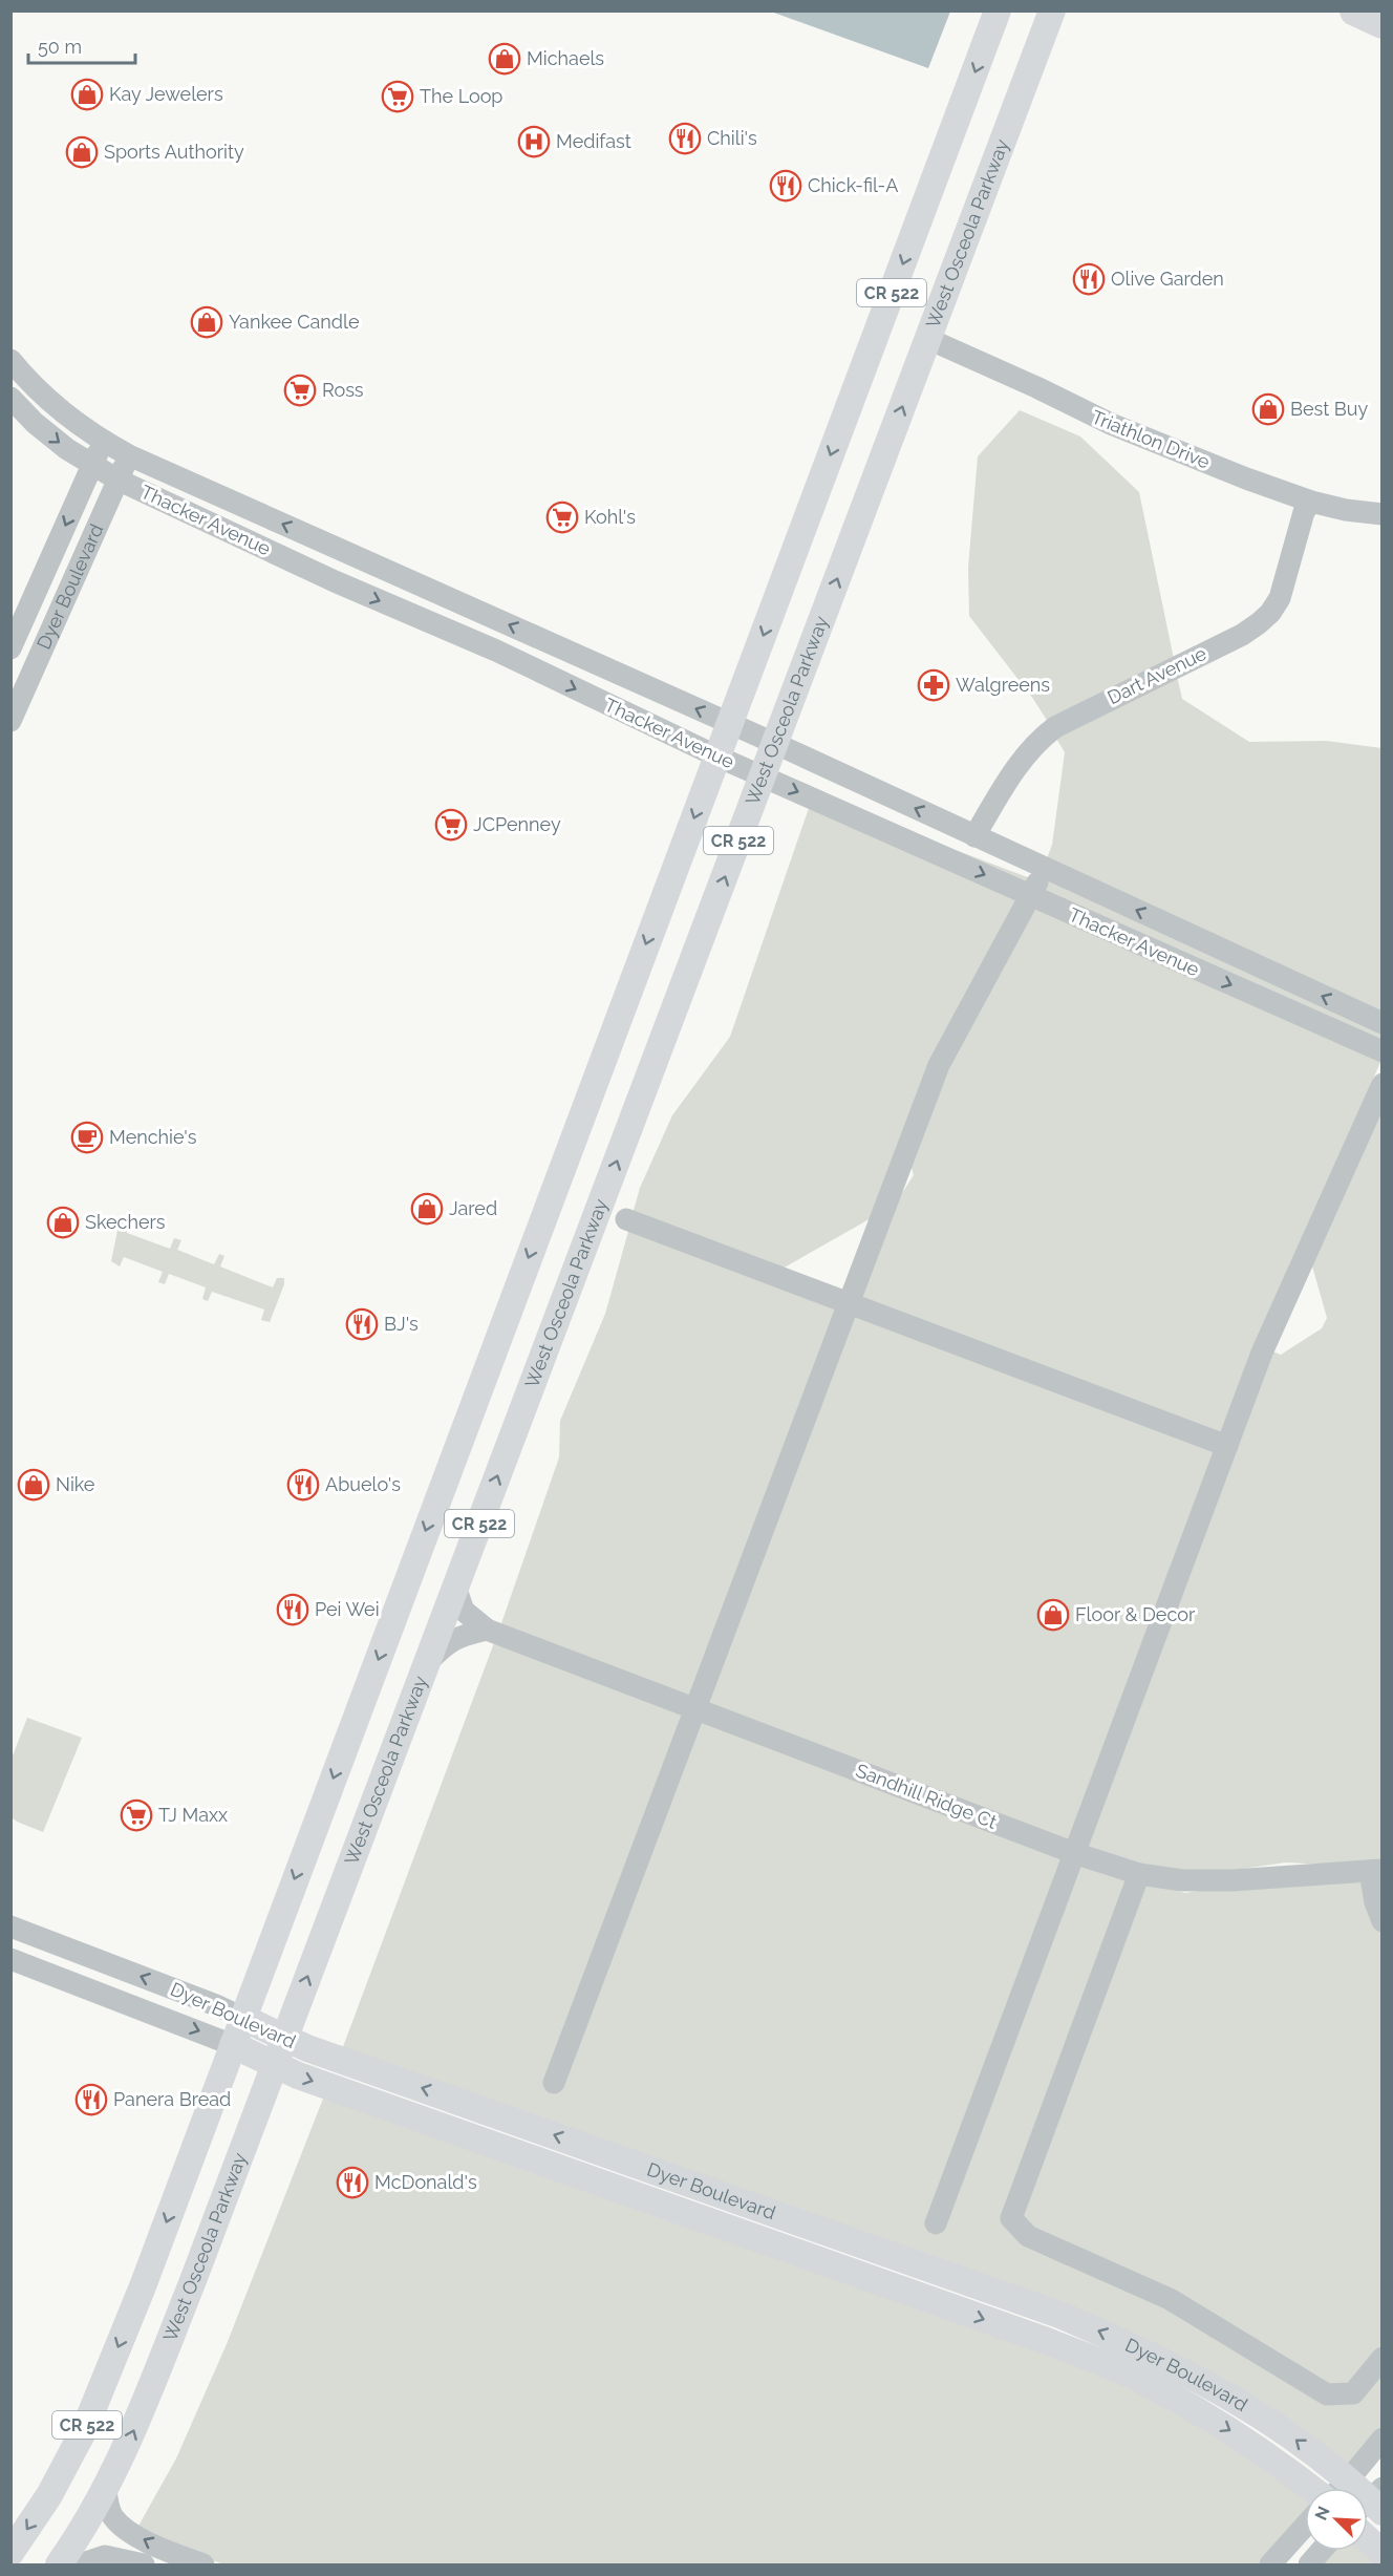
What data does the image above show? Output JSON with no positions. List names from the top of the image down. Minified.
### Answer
{"streets":{"main road":["West Osceola Parkway","CR 522","Dyer Boulevard"],"street":["Triathlon Drive","Thacker Avenue","Dart Avenue","Sandhill Ridge Ct"]},"crossings":[["West Osceola Parkway","Triathlon Drive"],["West Osceola Parkway","Thacker Avenue"],["West Osceola Parkway","Dyer Boulevard"],["CR 522","Thacker Avenue"],["CR 522","Dyer Boulevard"],["Triathlon Drive","Dart Avenue"],["Thacker Avenue","Dyer Boulevard"],["Thacker Avenue","Dart Avenue"]],"places":{"shop":["Michaels","Kay Jewelers","Sports Authority","Yankee Candle","Best Buy","Jared","Skechers","Nike","Floor & Decor"],"supermarket":["The Loop","Ross","Kohl's","JCPenney","TJ Maxx"],"restaurant":["Chili's","Chick-fil-A","Olive Garden","BJ's","Abuelo's","Pei Wei","Panera Bread","McDonald's"],"hospital":["Medifast"],"pharmacy":["Walgreens"],"cafe":["Menchie's"]},"scale_bar":"50 m","north":"top left"}
